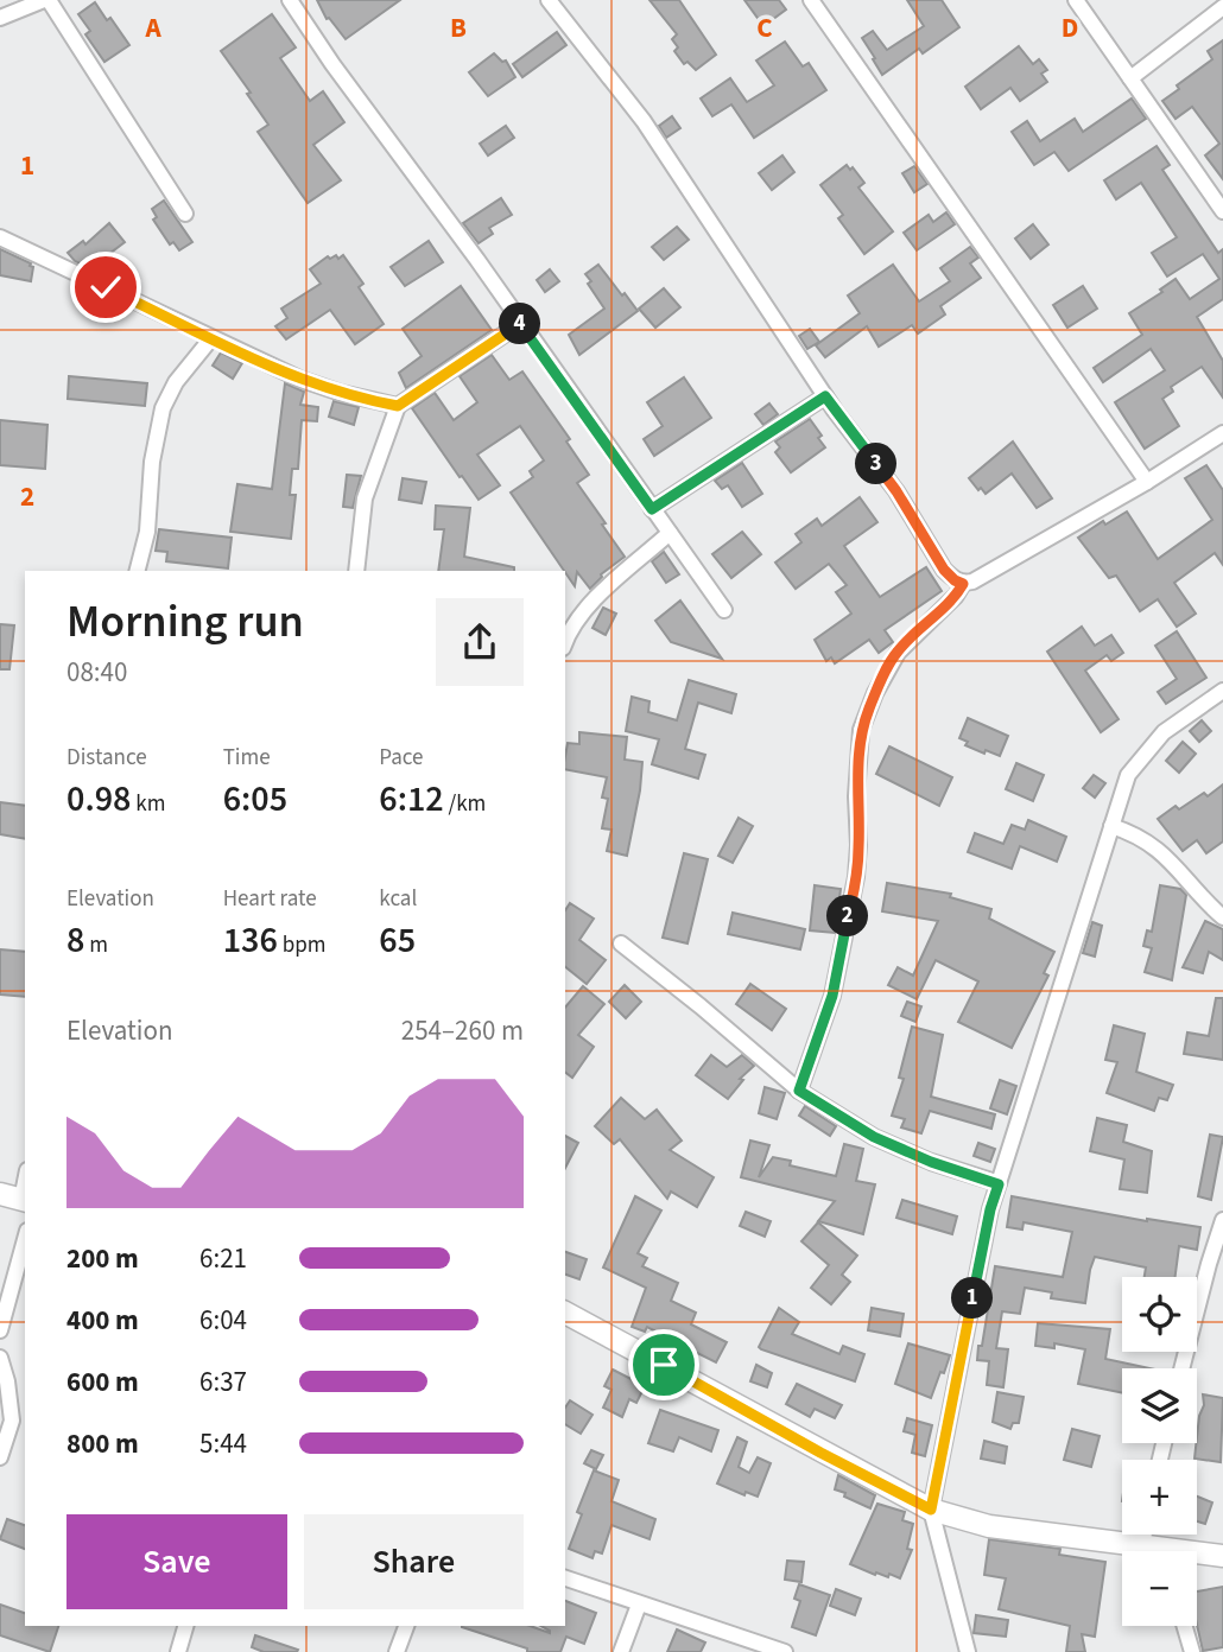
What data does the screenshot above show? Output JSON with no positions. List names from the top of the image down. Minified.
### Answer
{"page":{"pins":["4","3","2","1"],"heading":["Morning run","08:40"],"stats":[["Distance","0.98 km"],["Time","6:05"],["Pace","6:12 /km"],["Elevation","8 m"],["Heart rate","136 bpm"],["kcal","65"]],"chart":["Elevation","254–260 m"],"list":[{"name":"200 m","note":"6:21"},{"name":"400 m","note":"6:04"},{"name":"600 m","note":"6:37"},{"name":"800 m","note":"5:44"}],"map_buttons":["+","−"],"buttons":["Save","Share"]},"grid":{"columns":["A","B","C","D"],"rows":["1","2"]}}
